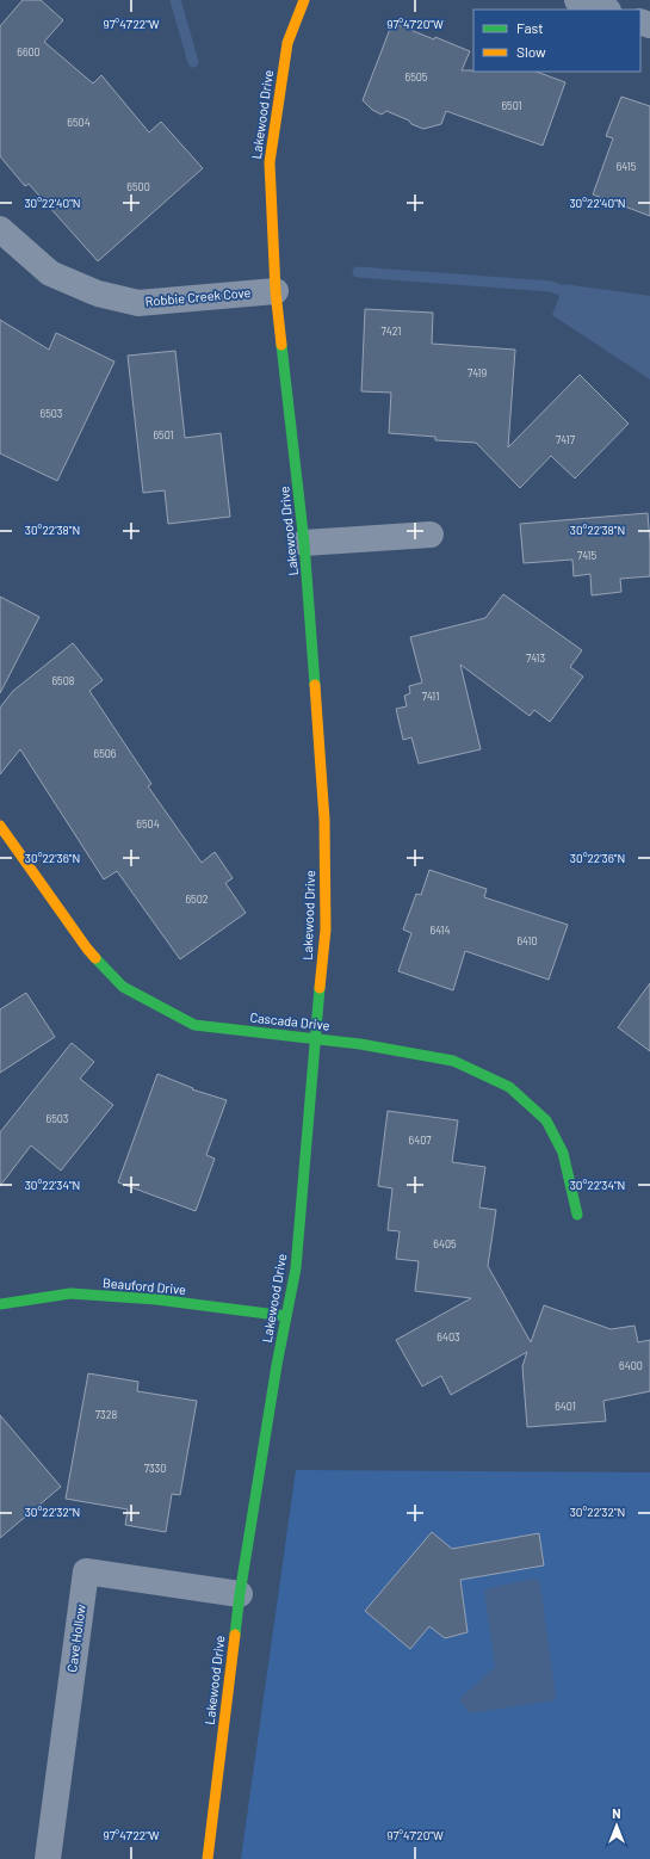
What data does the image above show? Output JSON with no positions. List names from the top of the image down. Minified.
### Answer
{"streets":{"street":["Lakewood Drive","Robbie Creek Cove","Cascada Drive","Beauford Drive","Cave Hollow"]},"crossings":[["Lakewood Drive","Robbie Creek Cove"],["Lakewood Drive","Cascada Drive"],["Lakewood Drive","Beauford Drive"],["Lakewood Drive","Cave Hollow"]],"house_numbers":["6600","6505","6501","6504","6415","6500","7421","7419","6503","6501","7417","7415","7413","6508","7411","6506","6504","6502","6414","6410","6503","6407","6405","6403","6400","6401","7328","7330"],"legend":["Fast","Slow"],"north":"top","coordinates":["97°47'22\"W","97°47'20\"W","30°22'40\"N","30°22'38\"N","30°22'36\"N","30°22'34\"N","30°22'32\"N"]}
